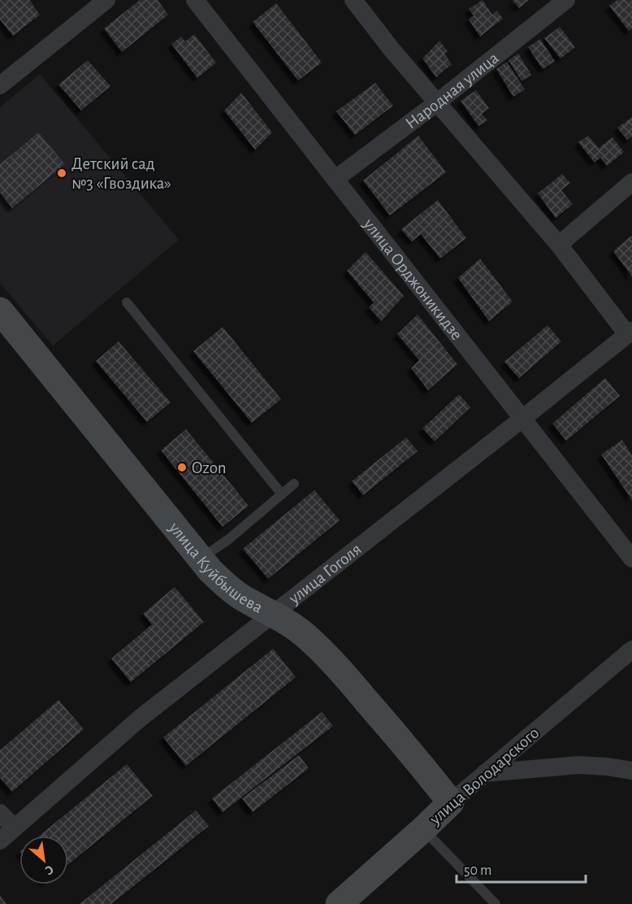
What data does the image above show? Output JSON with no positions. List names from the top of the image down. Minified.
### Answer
{"streets":{"street":["Народная улица","улица Орджоникидзе","улица Куйбышева","улица Гоголя","улица Володарского"]},"crossings":[["Народная улица","улица Орджоникидзе"],["улица Орджоникидзе","улица Гоголя"],["улица Куйбышева","улица Гоголя"],["улица Куйбышева","улица Володарского"]],"places":["Детский сад №3 «Гвоздика»","Ozon"],"scale_bar":"50 m","north":"bottom right"}
